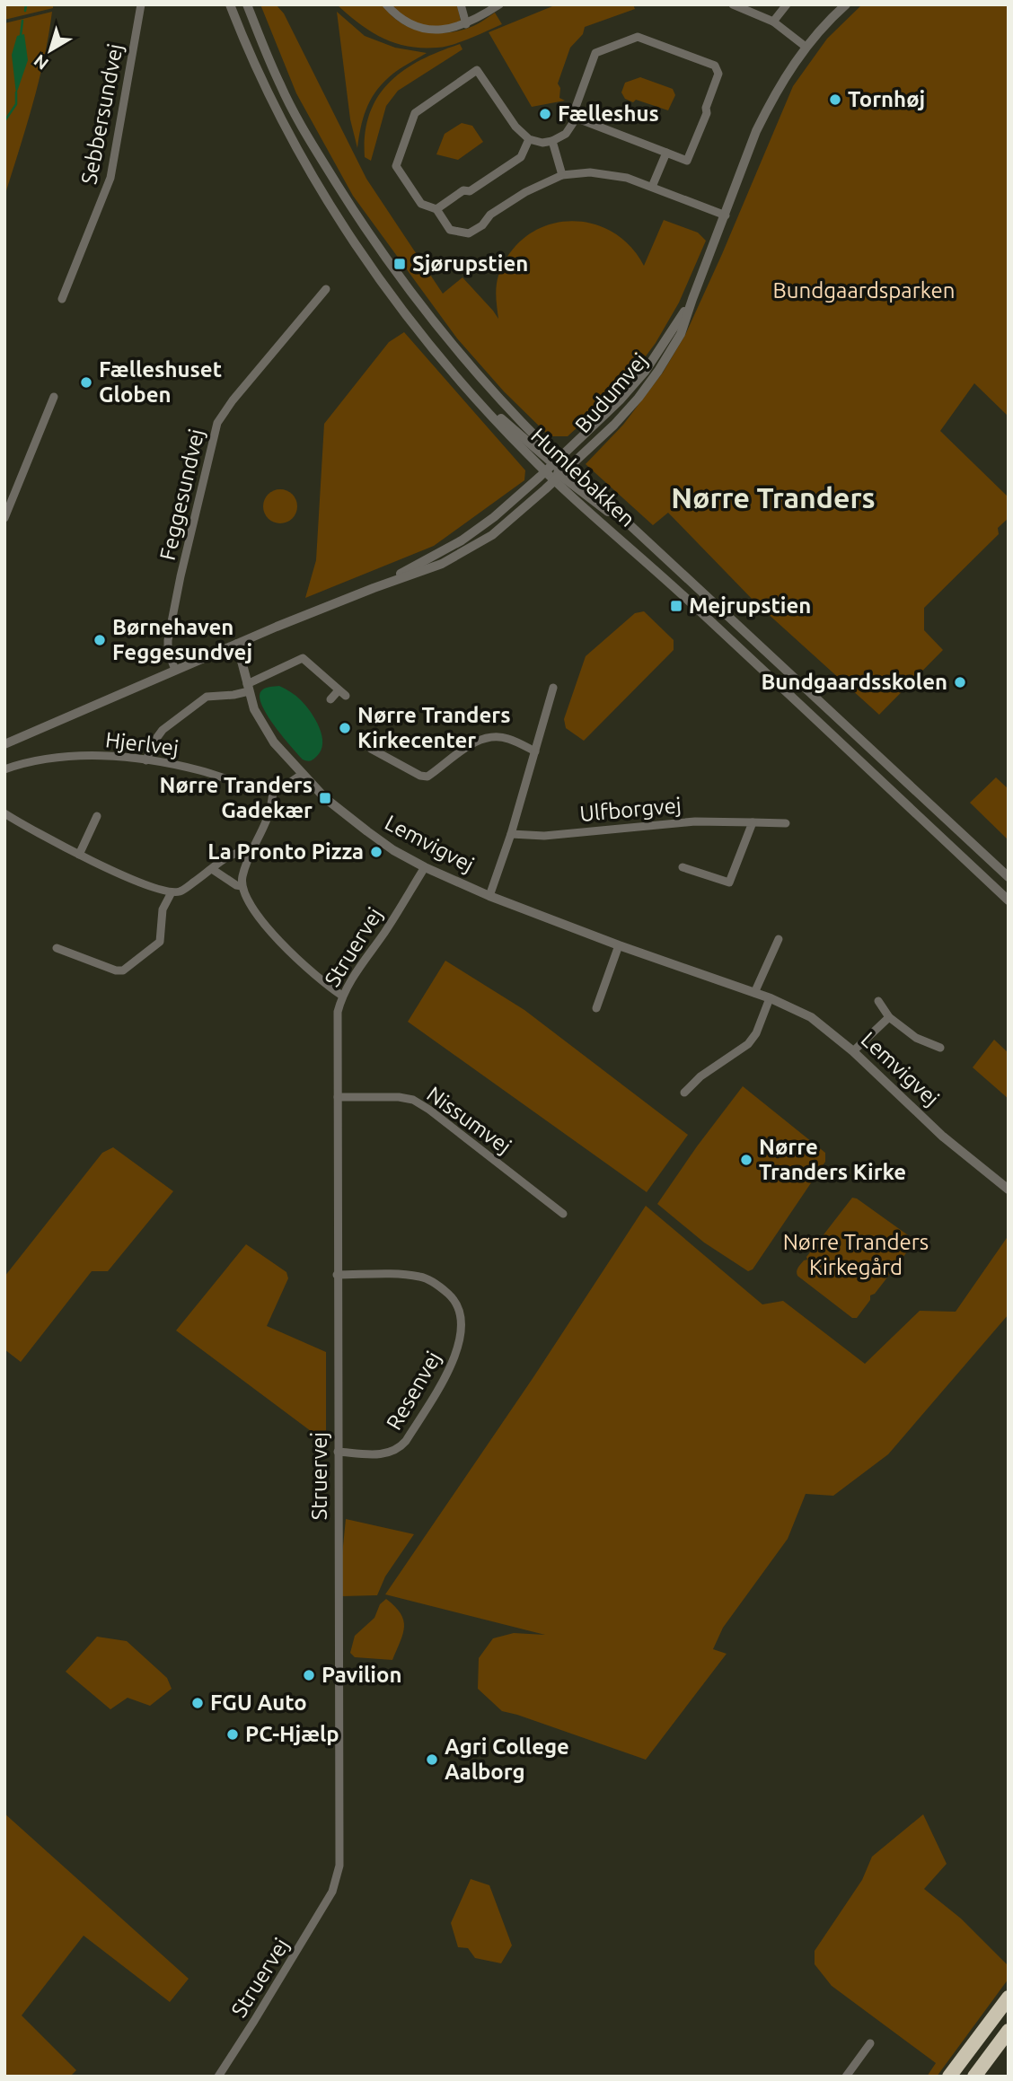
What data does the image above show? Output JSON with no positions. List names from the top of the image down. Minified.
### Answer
{"streets":{"street":["Sebbersundvej","Budumvej","Humlebakken","Feggesundvej","Hjerlvej","Ulfborgvej","Lemvigvej","Struervej","Nissumvej","Resenvej"]},"crossings":[["Budumvej","Humlebakken"],["Budumvej","Feggesundvej"],["Budumvej","Lemvigvej"],["Lemvigvej","Struervej"],["Struervej","Nissumvej"],["Struervej","Resenvej"]],"districts":["Nørre Tranders"],"parks":["Bundgaardsparken","Nørre Tranders Kirkegård"],"places":{"other":["Tornhøj","Fælleshus","Fælleshuset Globen","Børnehaven Feggesundvej","Bundgaardsskolen","Nørre Tranders Kirkecenter","La Pronto Pizza","Nørre Tranders Kirke","Pavilion","FGU Auto","PC-Hjælp","Agri College Aalborg"],"transit":["Sjørupstien","Mejrupstien","Nørre Tranders Gadekær"]},"north":"bottom left"}
